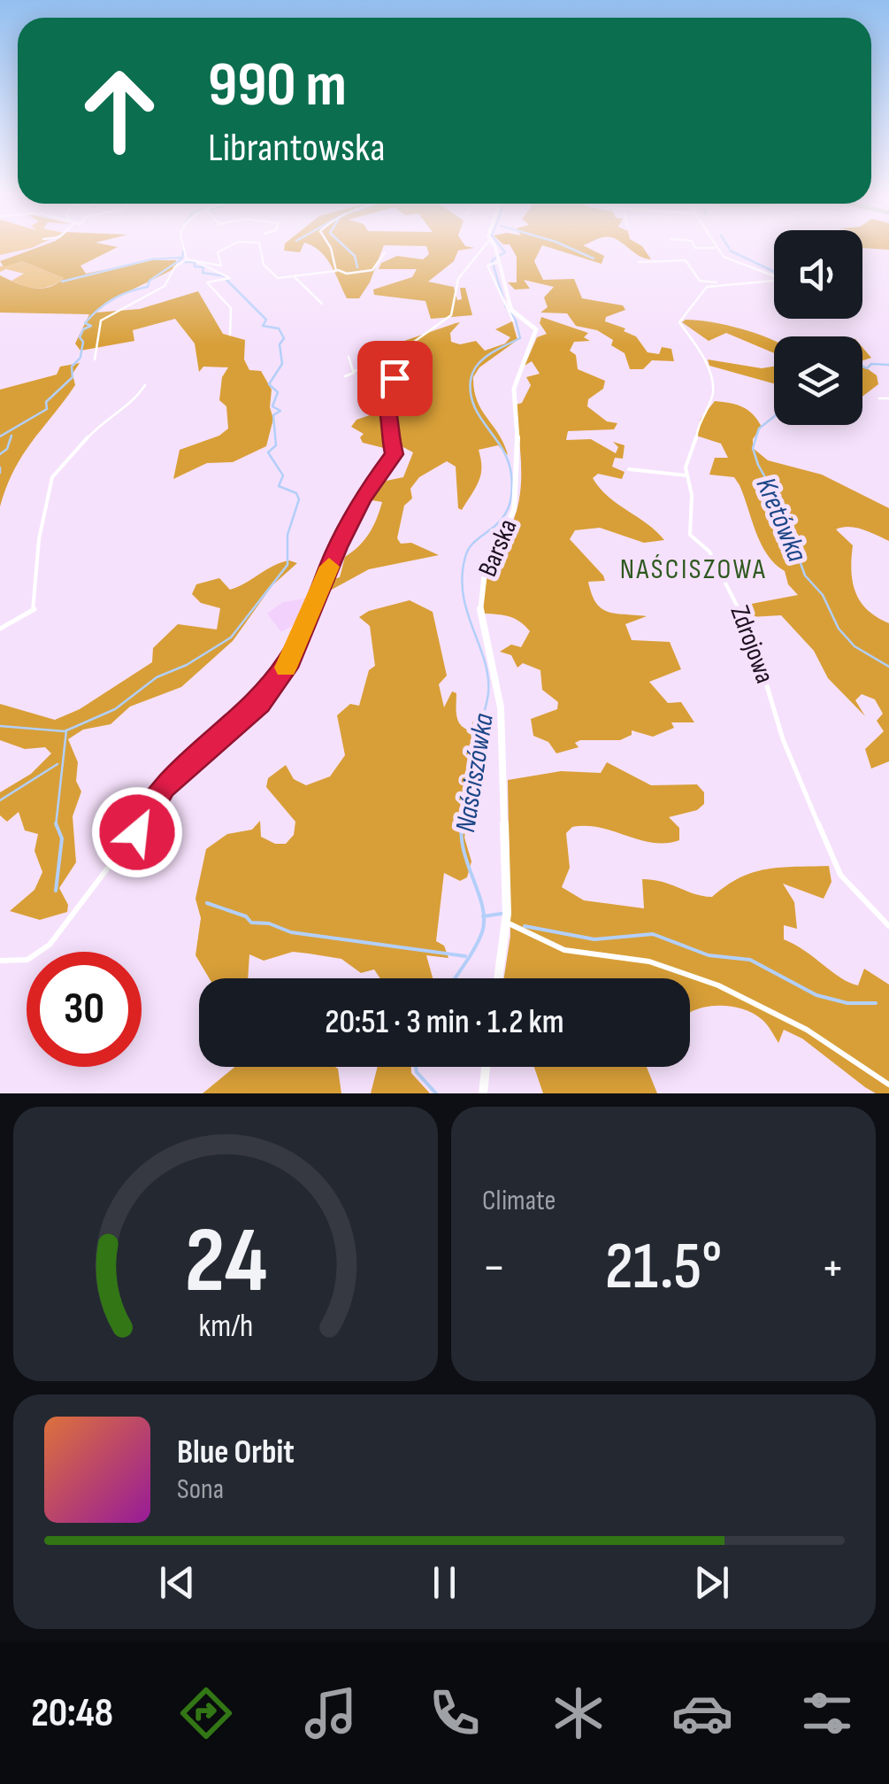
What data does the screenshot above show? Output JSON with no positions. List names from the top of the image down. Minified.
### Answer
{"streets":{"street":["Barska","Zdrojowa"]},"districts":["NAŚCISZOWA"],"water":["Kretówka","Naściszówka"],"page":{"turn":["990 m","Librantowska"],"limit":"30","trip":"20:51 · 3 min · 1.2 km","tile":"Climate","heat":["−","21.5°","+"],"song":["Blue Orbit","Sona"],"tabs":"20:48","gauge":["24","km/h"]}}
